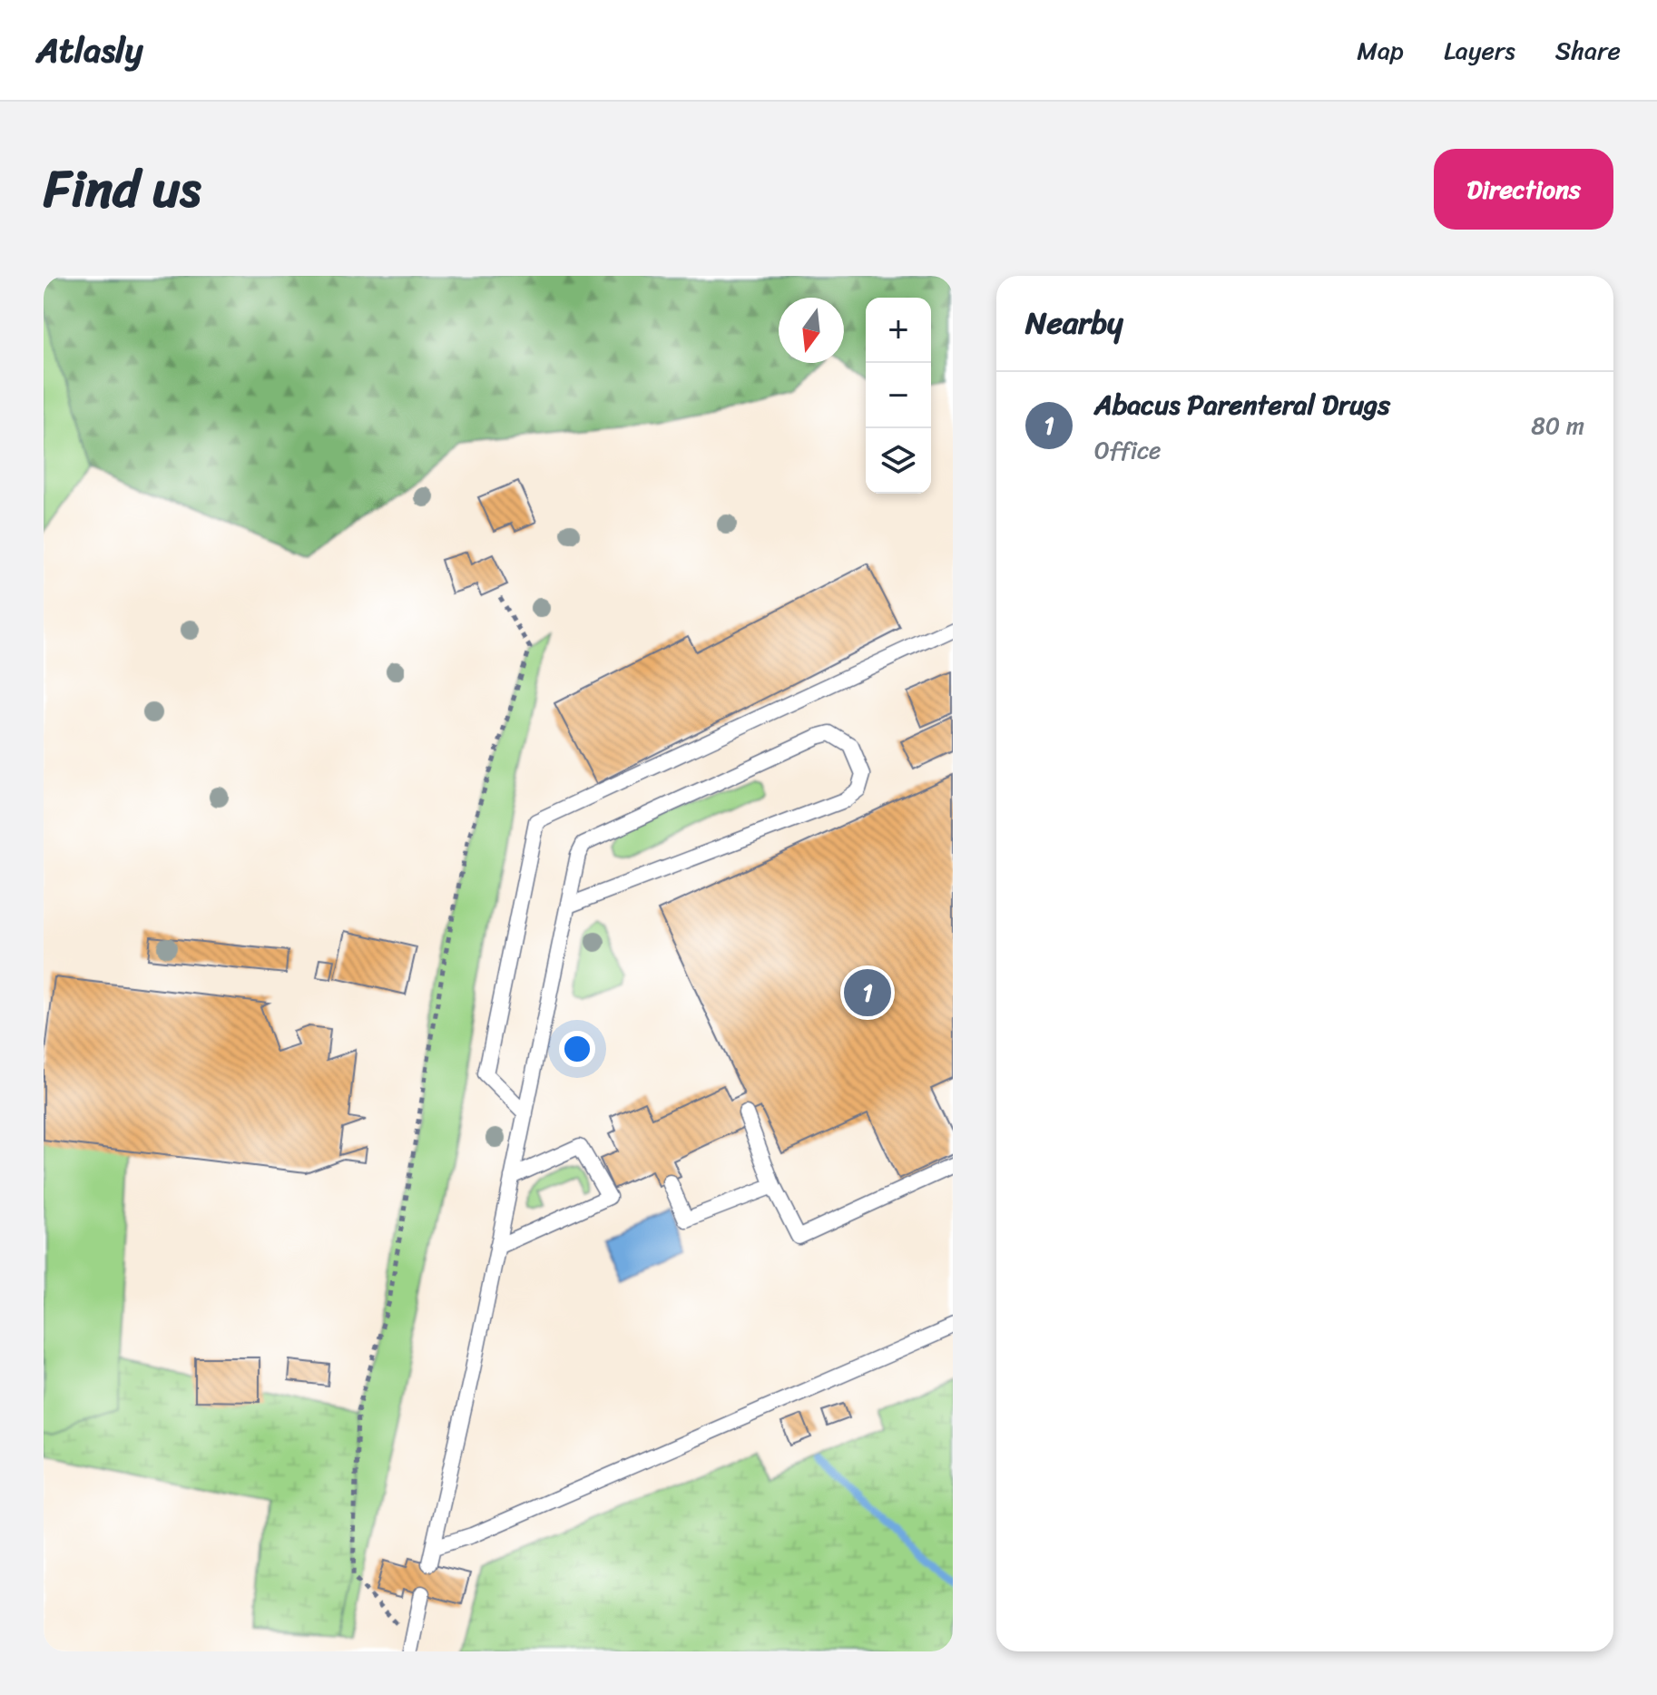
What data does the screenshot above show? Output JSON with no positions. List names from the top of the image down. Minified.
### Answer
{"north":"bottom","page":{"header":"Atlasly","nav":["Map","Layers","Share"],"title":"Find us","buttons":"Directions","heading":"Nearby","map_buttons":["+","−"],"list":[{"mark":"1","name":"Abacus Parenteral Drugs","note":"Office","value":"80 m"}],"pins":"1"}}
